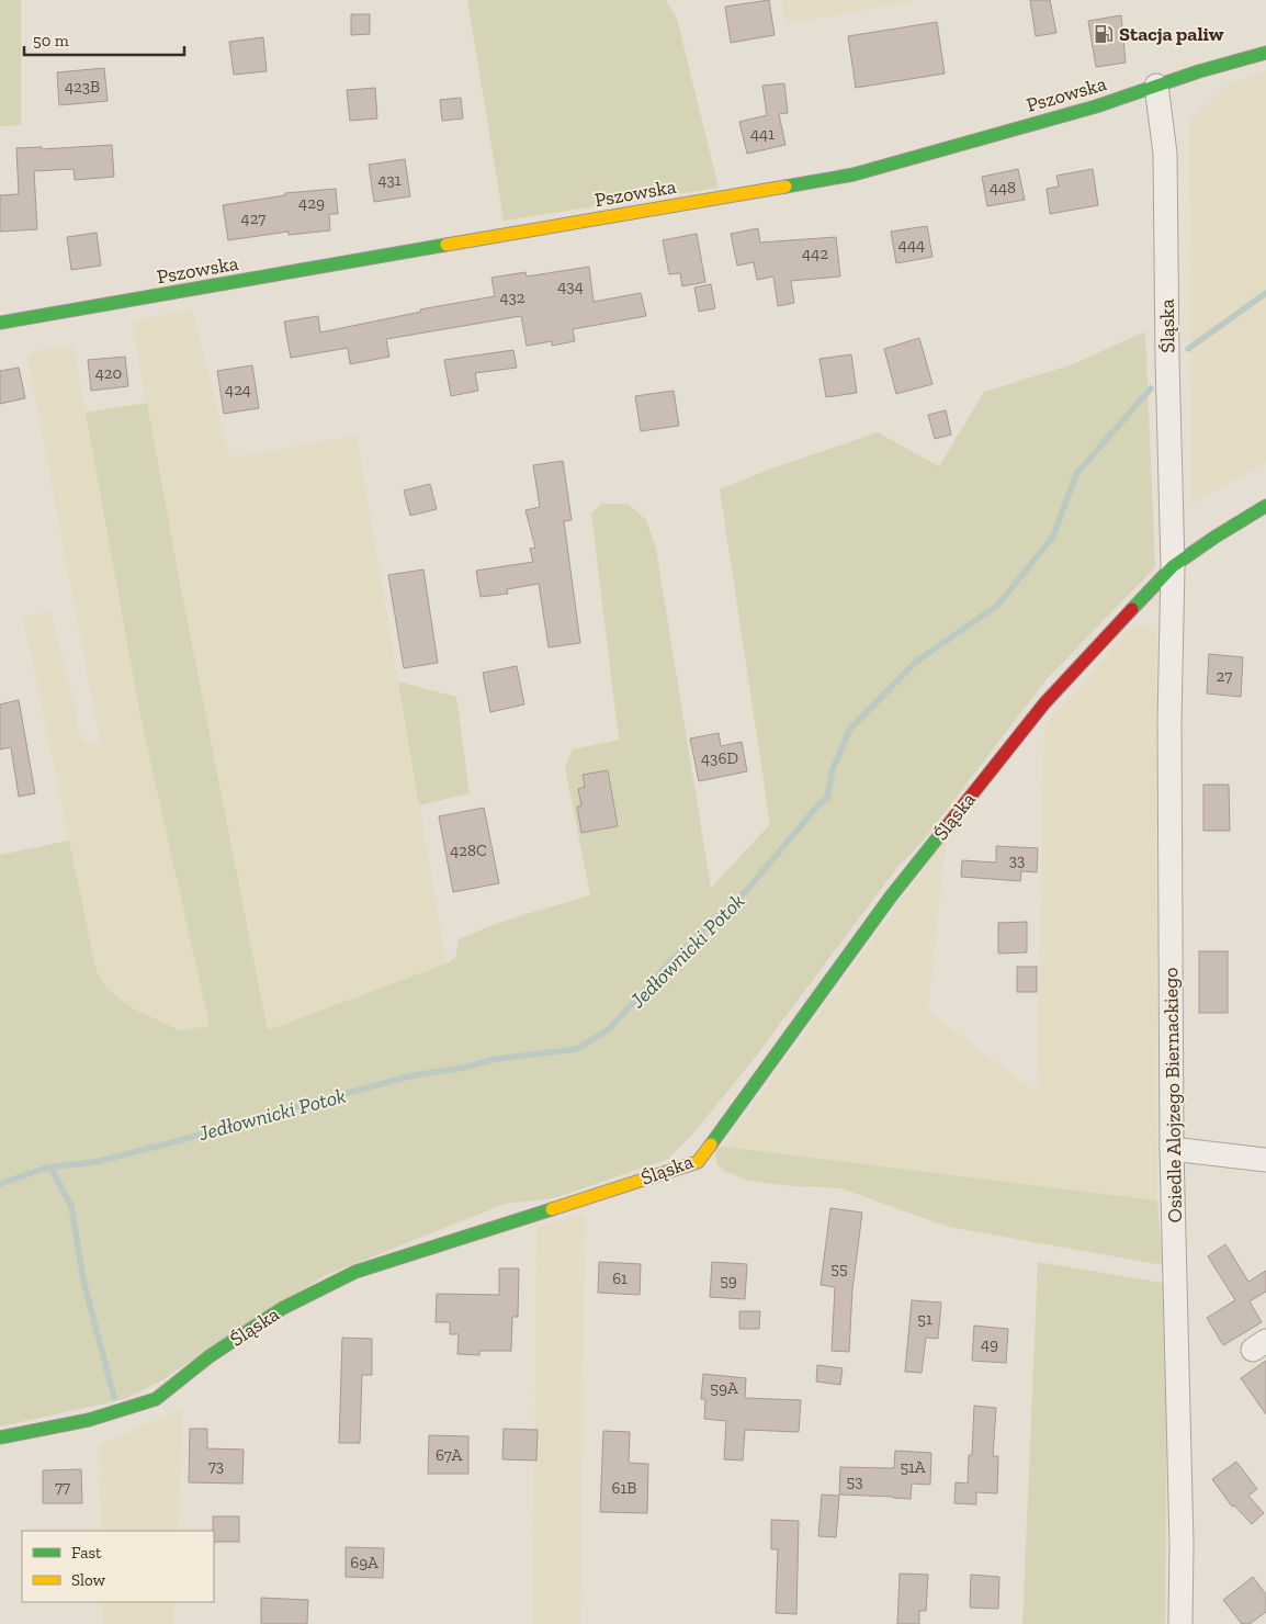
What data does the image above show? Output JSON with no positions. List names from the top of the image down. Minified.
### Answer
{"streets":{"street":["Pszowska","Śląska","Osiedle Alojzego Biernackiego"]},"crossings":[["Pszowska","Śląska"],["Śląska","Osiedle Alojzego Biernackiego"]],"water":["Jedłownicki Potok"],"places":{"fuel station":["Stacja paliw"]},"house_numbers":["423B","441","431","448","429","427","444","442","434","432","420","424","27","436D","428C","33","55","61","59","51","49","59A","67A","73","51A","53","77","61B","69A"],"legend":["Fast","Slow"],"scale_bar":"50 m"}
